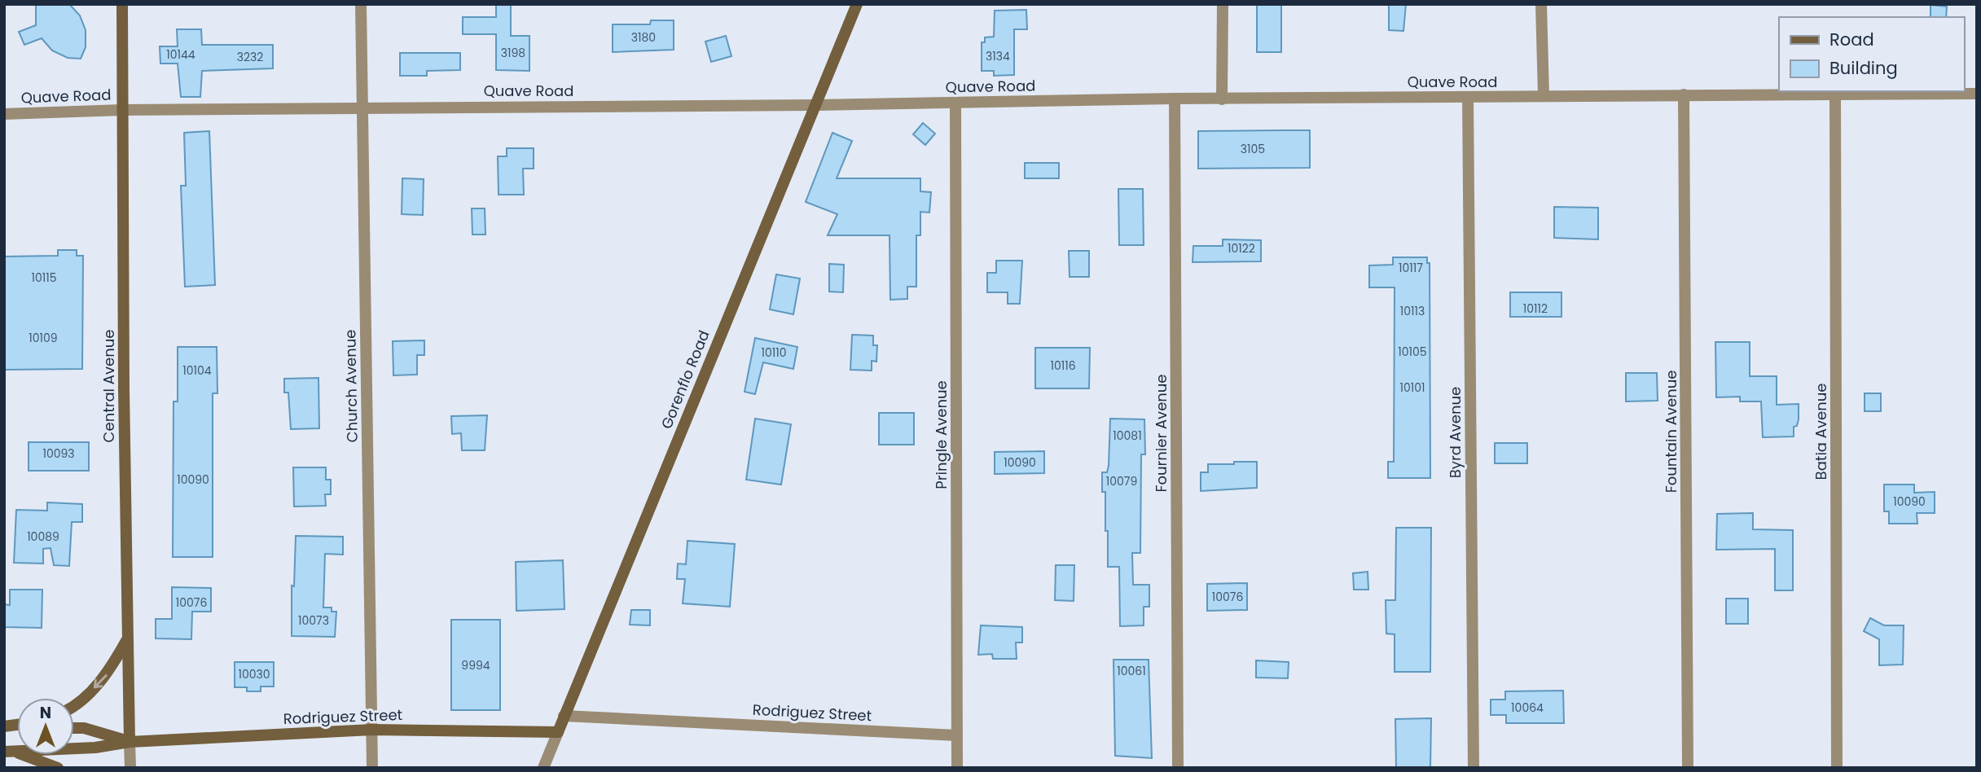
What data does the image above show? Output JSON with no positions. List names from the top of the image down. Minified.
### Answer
{"streets":{"main road":["Gorenflo Road","Central Avenue","Rodriguez Street"],"street":["Quave Road","Church Avenue","Fountain Avenue","Batia Avenue","Byrd Avenue","Fournier Avenue","Pringle Avenue"]},"crossings":[["Quave Road","Gorenflo Road"],["Quave Road","Central Avenue"],["Quave Road","Church Avenue"],["Quave Road","Fountain Avenue"],["Quave Road","Batia Avenue"],["Quave Road","Byrd Avenue"],["Quave Road","Fournier Avenue"],["Quave Road","Pringle Avenue"],["Gorenflo Road","Rodriguez Street"],["Central Avenue","Rodriguez Street"],["Church Avenue","Rodriguez Street"],["Pringle Avenue","Rodriguez Street"]],"house_numbers":["3180","3198","10144","3134","3232","3105","10122","10117","10115","10112","10113","10109","10105","10110","10116","10104","10101","10081","10093","10090","10090","10079","10090","10089","10076","10076","10073","9994","10061","10030","10064"],"legend":["Road","Building"],"north":"top"}
